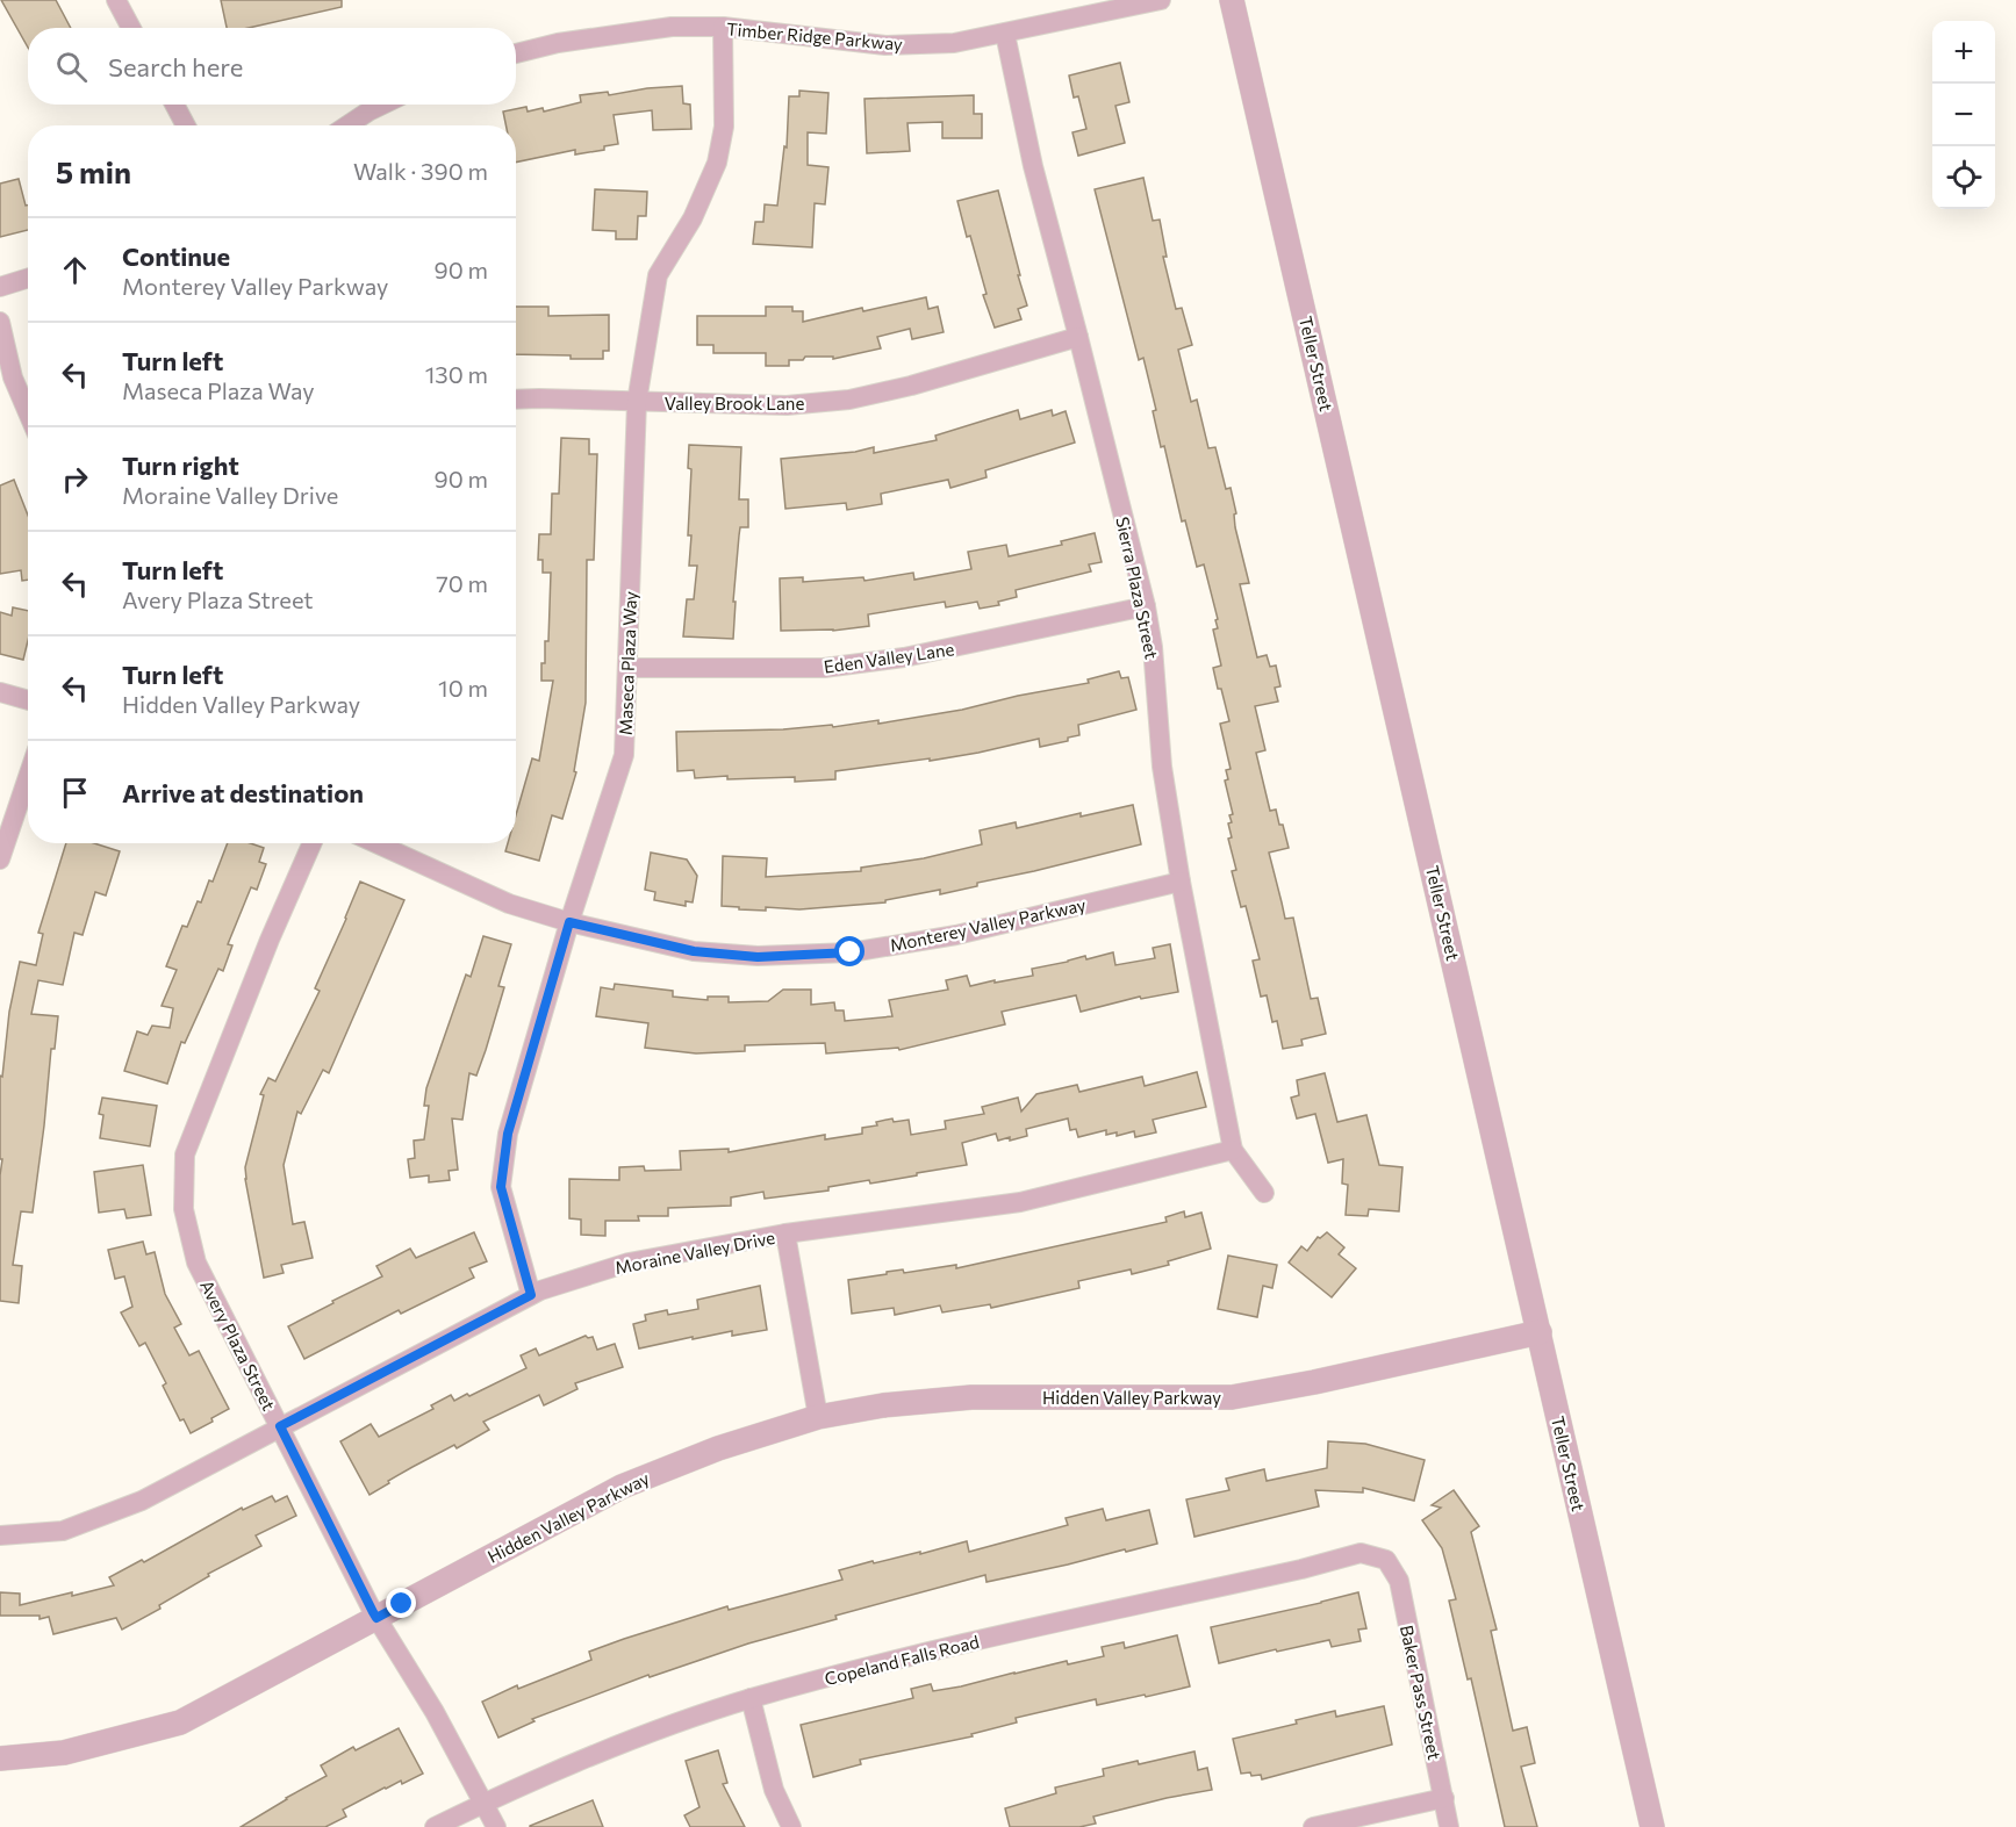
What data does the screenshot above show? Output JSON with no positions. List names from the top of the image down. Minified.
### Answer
{"streets":{"street":["Timber Ridge Parkway","Teller Street","Valley Brook Lane","Sierra Plaza Street","Eden Valley Lane","Maseca Plaza Way","Monterey Valley Parkway","Moraine Valley Drive","Avery Plaza Street","Hidden Valley Parkway","Copeland Falls Road","Baker Pass Street"]},"crossings":[["Timber Ridge Parkway","Sierra Plaza Street"],["Timber Ridge Parkway","Maseca Plaza Way"],["Teller Street","Hidden Valley Parkway"],["Valley Brook Lane","Sierra Plaza Street"],["Valley Brook Lane","Maseca Plaza Way"],["Sierra Plaza Street","Eden Valley Lane"],["Sierra Plaza Street","Monterey Valley Parkway"],["Sierra Plaza Street","Moraine Valley Drive"],["Eden Valley Lane","Maseca Plaza Way"],["Maseca Plaza Way","Monterey Valley Parkway"],["Maseca Plaza Way","Moraine Valley Drive"],["Moraine Valley Drive","Avery Plaza Street"],["Avery Plaza Street","Hidden Valley Parkway"],["Avery Plaza Street","Copeland Falls Road"],["Copeland Falls Road","Baker Pass Street"]],"page":{"map_buttons":["+","−"],"search":"Search here","heading":["5 min","Walk · 390 m"],"list":[["Continue","Monterey Valley Parkway","90 m"],["Turn left","Maseca Plaza Way","130 m"],["Turn right","Moraine Valley Drive","90 m"],["Turn left","Avery Plaza Street","70 m"],["Turn left","Hidden Valley Parkway","10 m"],"Arrive at destination"]}}
